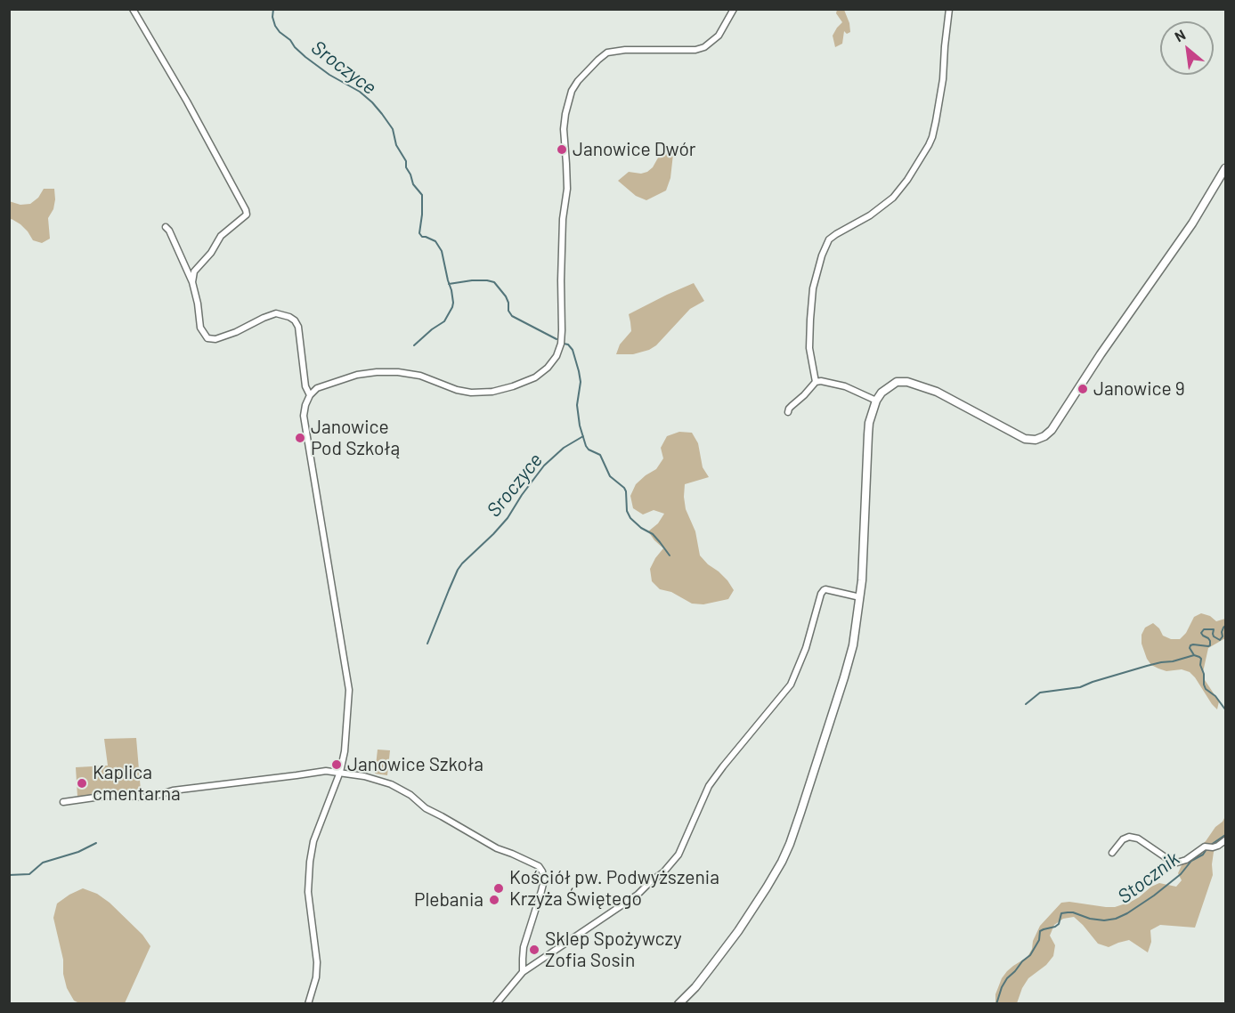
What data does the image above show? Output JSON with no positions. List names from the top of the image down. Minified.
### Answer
{"water":["Sroczyce","Stocznik"],"places":["Janowice Dwór","Janowice 9","Janowice Pod Szkołą","Janowice Szkoła","Kaplica cmentarna","Kościół pw. Podwyższenia Krzyża Świętego","Plebania","Sklep Spożywczy Zofia Sosin"],"north":"top left"}
